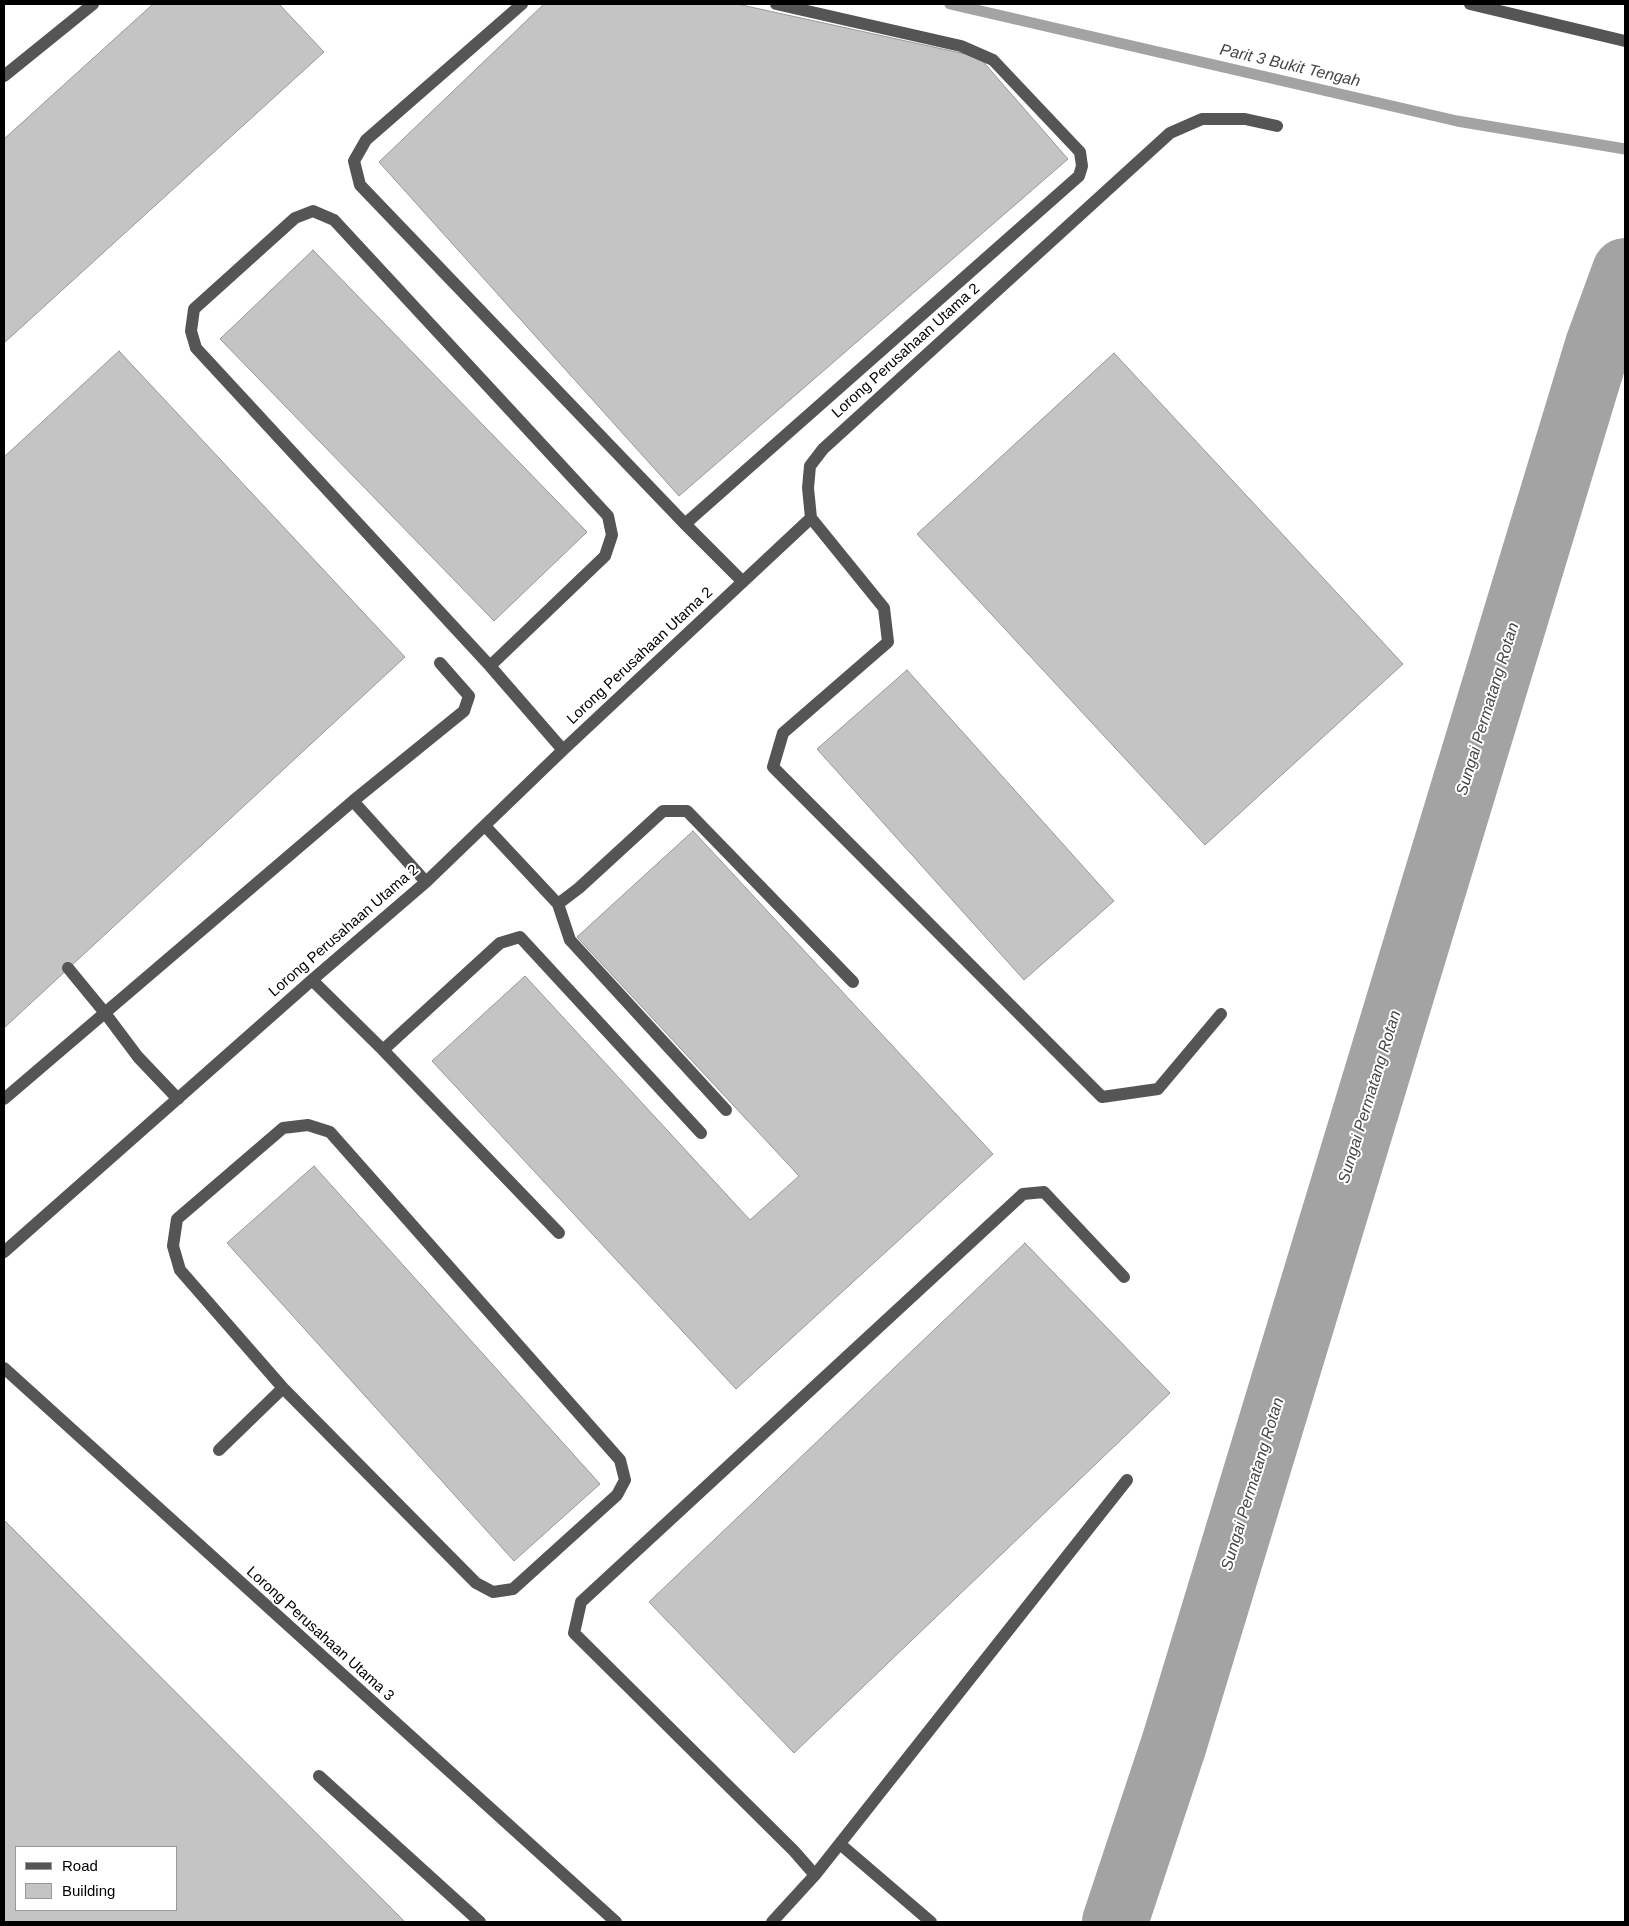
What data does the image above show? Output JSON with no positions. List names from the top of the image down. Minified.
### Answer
{"streets":{"street":["Lorong Perusahaan Utama 2","Lorong Perusahaan Utama 3"]},"water":["Parit 3 Bukit Tengah","Sungai Permatang Rotan"],"legend":["Road","Building"]}
